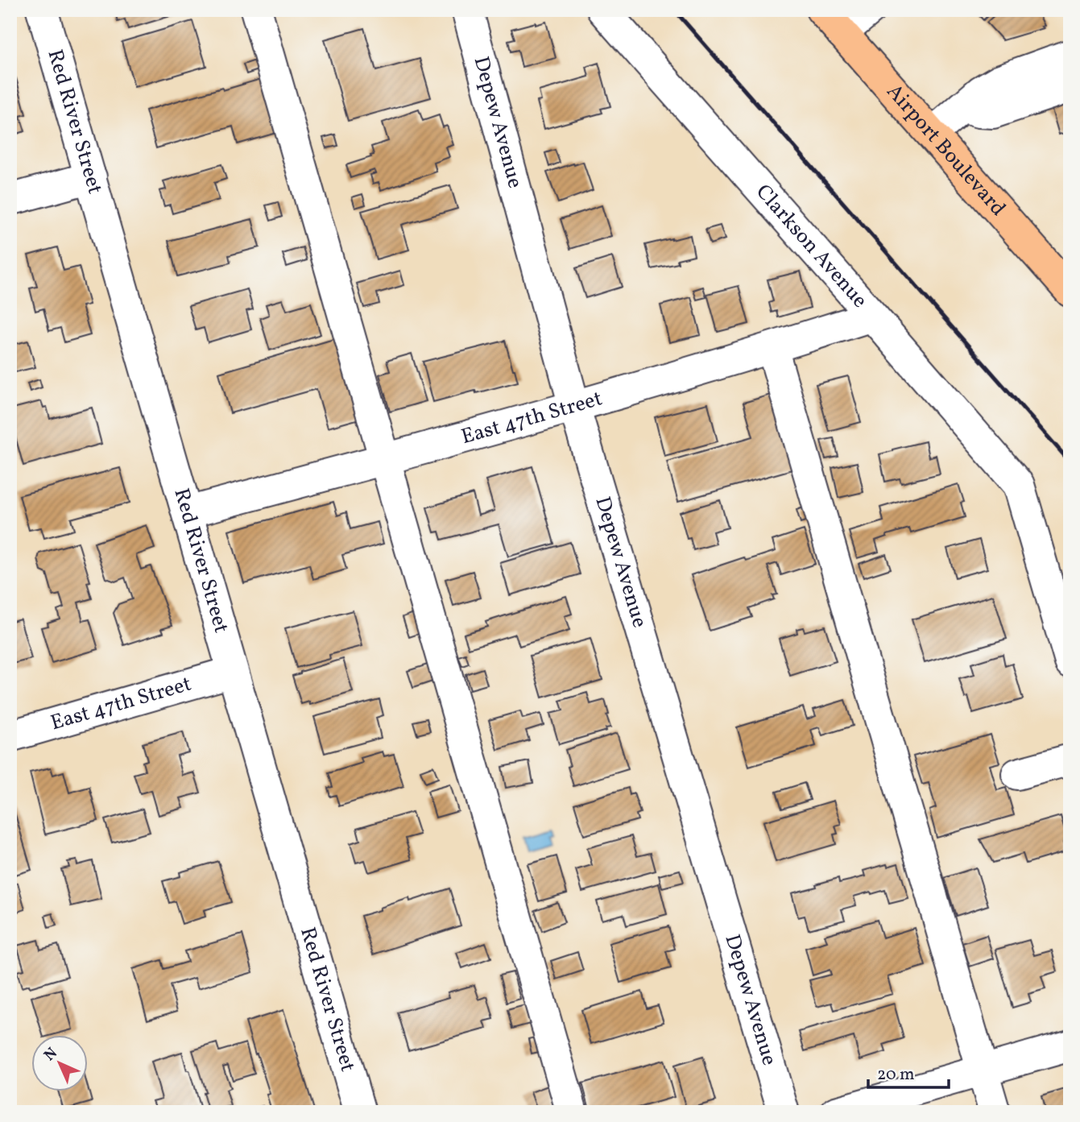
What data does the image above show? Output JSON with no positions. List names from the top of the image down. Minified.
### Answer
{"streets":{"main road":["Airport Boulevard"],"street":["Red River Street","Depew Avenue","Clarkson Avenue","East 47th Street"]},"crossings":[["Red River Street","East 47th Street"],["Depew Avenue","East 47th Street"],["Clarkson Avenue","East 47th Street"]],"scale_bar":"20 m","north":"top left"}
